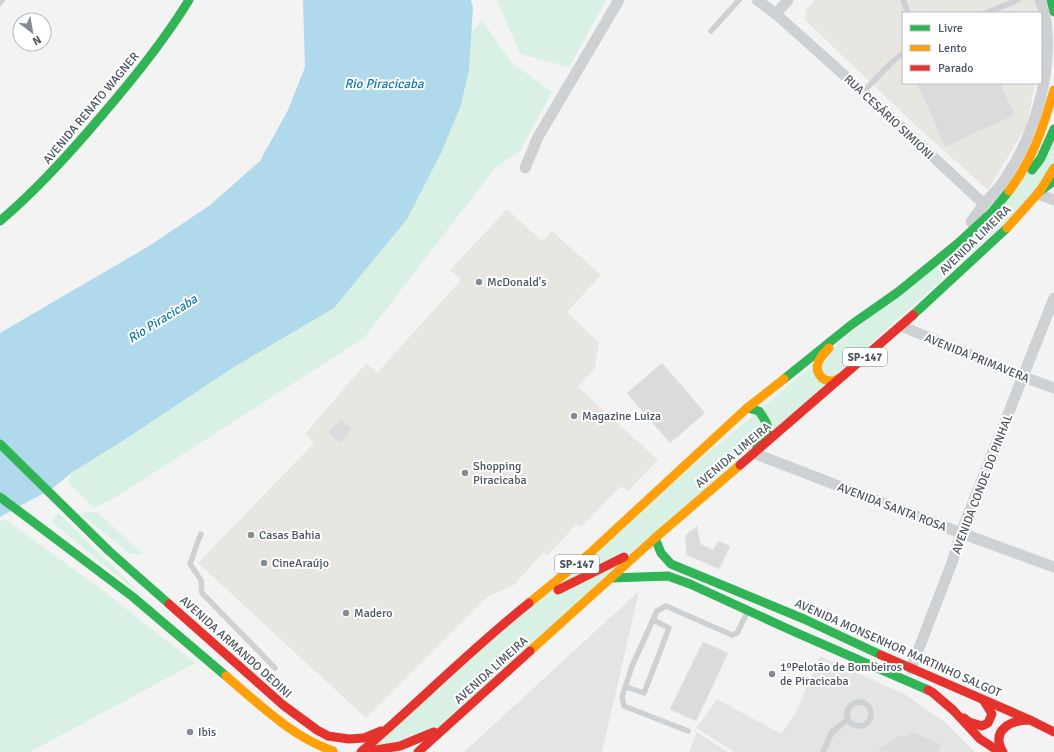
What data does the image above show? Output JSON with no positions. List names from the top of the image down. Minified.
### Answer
{"streets":{"main road":["AVENIDA RENATO WAGNER","AVENIDA LIMEIRA","SP-147","AVENIDA ARMANDO DEDINI","AVENIDA MONSENHOR MARTINHO SALGOT"],"street":["RUA CESÁRIO SIMIONI","AVENIDA PRIMAVERA","AVENIDA CONDE DO PINHAL","AVENIDA SANTA ROSA"]},"crossings":[["RUA CESÁRIO SIMIONI","AVENIDA LIMEIRA"],["AVENIDA LIMEIRA","AVENIDA PRIMAVERA"],["AVENIDA LIMEIRA","AVENIDA SANTA ROSA"],["AVENIDA LIMEIRA","AVENIDA ARMANDO DEDINI"],["AVENIDA LIMEIRA","AVENIDA MONSENHOR MARTINHO SALGOT"],["AVENIDA PRIMAVERA","AVENIDA CONDE DO PINHAL"],["AVENIDA CONDE DO PINHAL","AVENIDA SANTA ROSA"],["AVENIDA CONDE DO PINHAL","AVENIDA MONSENHOR MARTINHO SALGOT"]],"water":["Rio Piracicaba"],"places":["McDonald's","Magazine Luiza","Shopping Piracicaba","Casas Bahia","CineAraújo","Madero","1ºPelotão de Bombeiros de Piracicaba","Ibis"],"legend":["Livre","Lento","Parado"],"north":"bottom right"}
